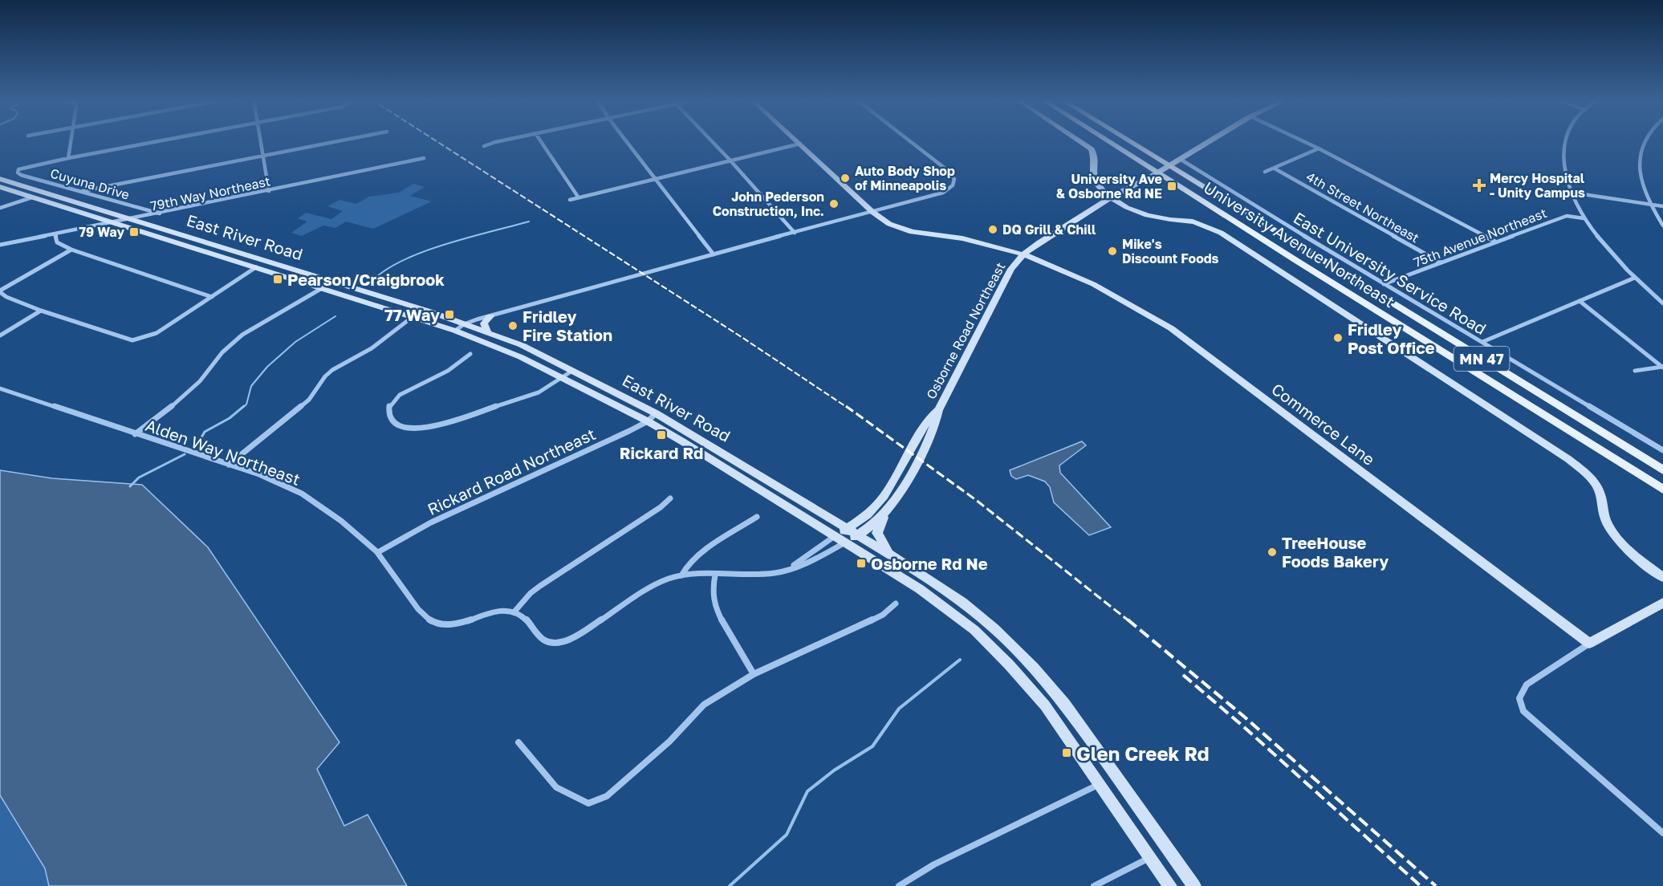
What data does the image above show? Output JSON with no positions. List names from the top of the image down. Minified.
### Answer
{"streets":{"main road":["University Avenue Northeast","MN 47"],"street":["Cuyuna Drive","79th Way Northeast","4th Street Northeast","East River Road","75th Avenue Northeast","East University Service Road","Osborne Road Northeast","Commerce Lane","Alden Way Northeast","Rickard Road Northeast"]},"crossings":[["Cuyuna Drive","79th Way Northeast"],["79th Way Northeast","East River Road"],["4th Street Northeast","75th Avenue Northeast"],["East River Road","Osborne Road Northeast"],["East River Road","Rickard Road Northeast"],["75th Avenue Northeast","East University Service Road"],["University Avenue Northeast","Osborne Road Northeast"],["East University Service Road","Osborne Road Northeast"],["Osborne Road Northeast","Commerce Lane"],["Alden Way Northeast","Rickard Road Northeast"]],"places":{"other":["Auto Body Shop of Minneapolis","John Pederson Construction, Inc.","DQ Grill & Chill","Mike's Discount Foods","Fridley Fire Station","Fridley Post Office","TreeHouse Foods Bakery"],"health":["Mercy Hospital - Unity Campus"],"transit":["University Ave & Osborne Rd NE","79 Way","Pearson/Craigbrook","77 Way","Rickard Rd","Osborne Rd Ne","Glen Creek Rd"]}}
